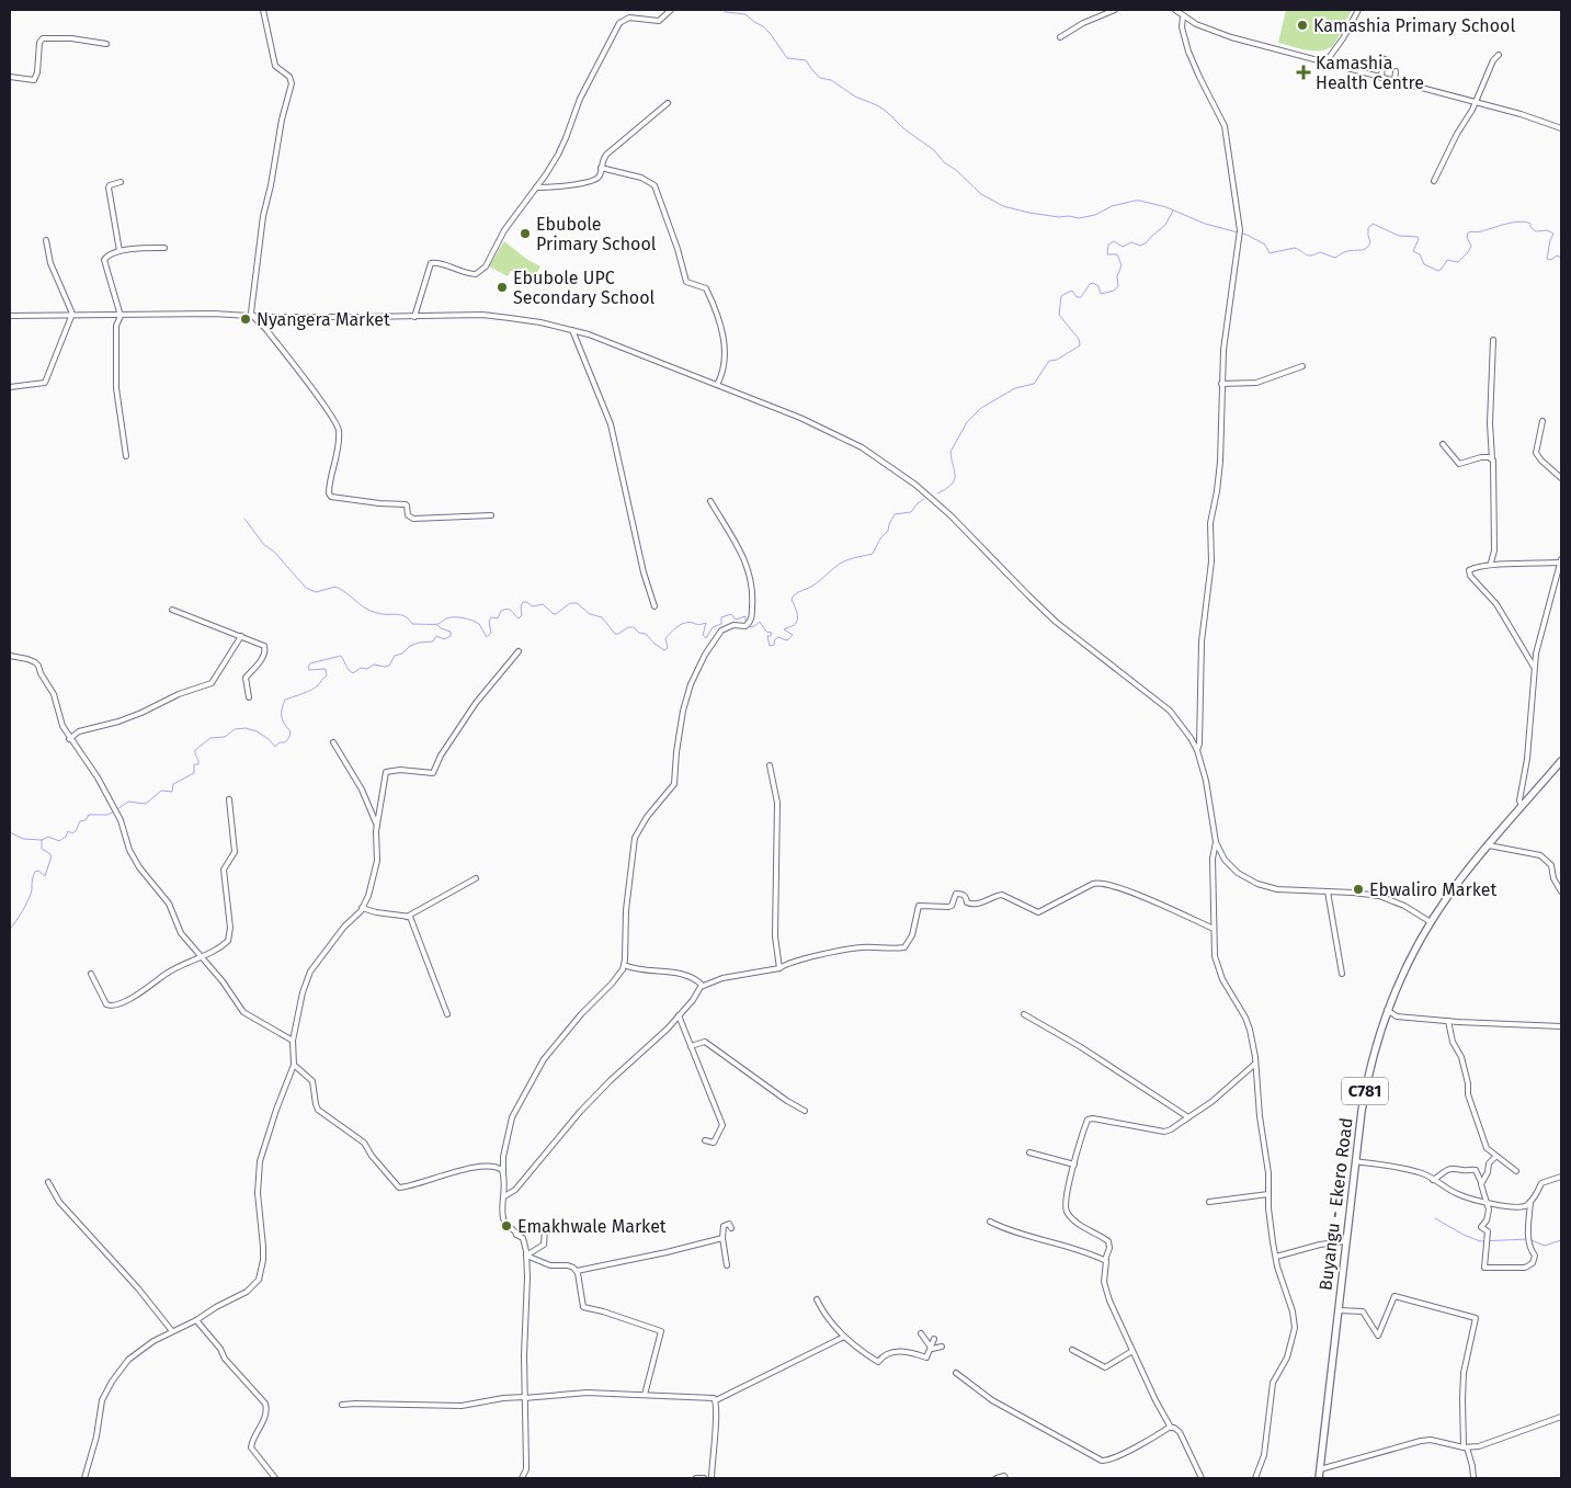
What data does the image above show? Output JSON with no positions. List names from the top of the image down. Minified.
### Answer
{"streets":{"main road":["C781","Buyangu - Ekero Road"]},"places":{"other":["Kamashia Primary School","Ebubole Primary School","Ebubole UPC Secondary School","Nyangera Market","Ebwaliro Market","Emakhwale Market"],"health":["Kamashia Health Centre"]}}
